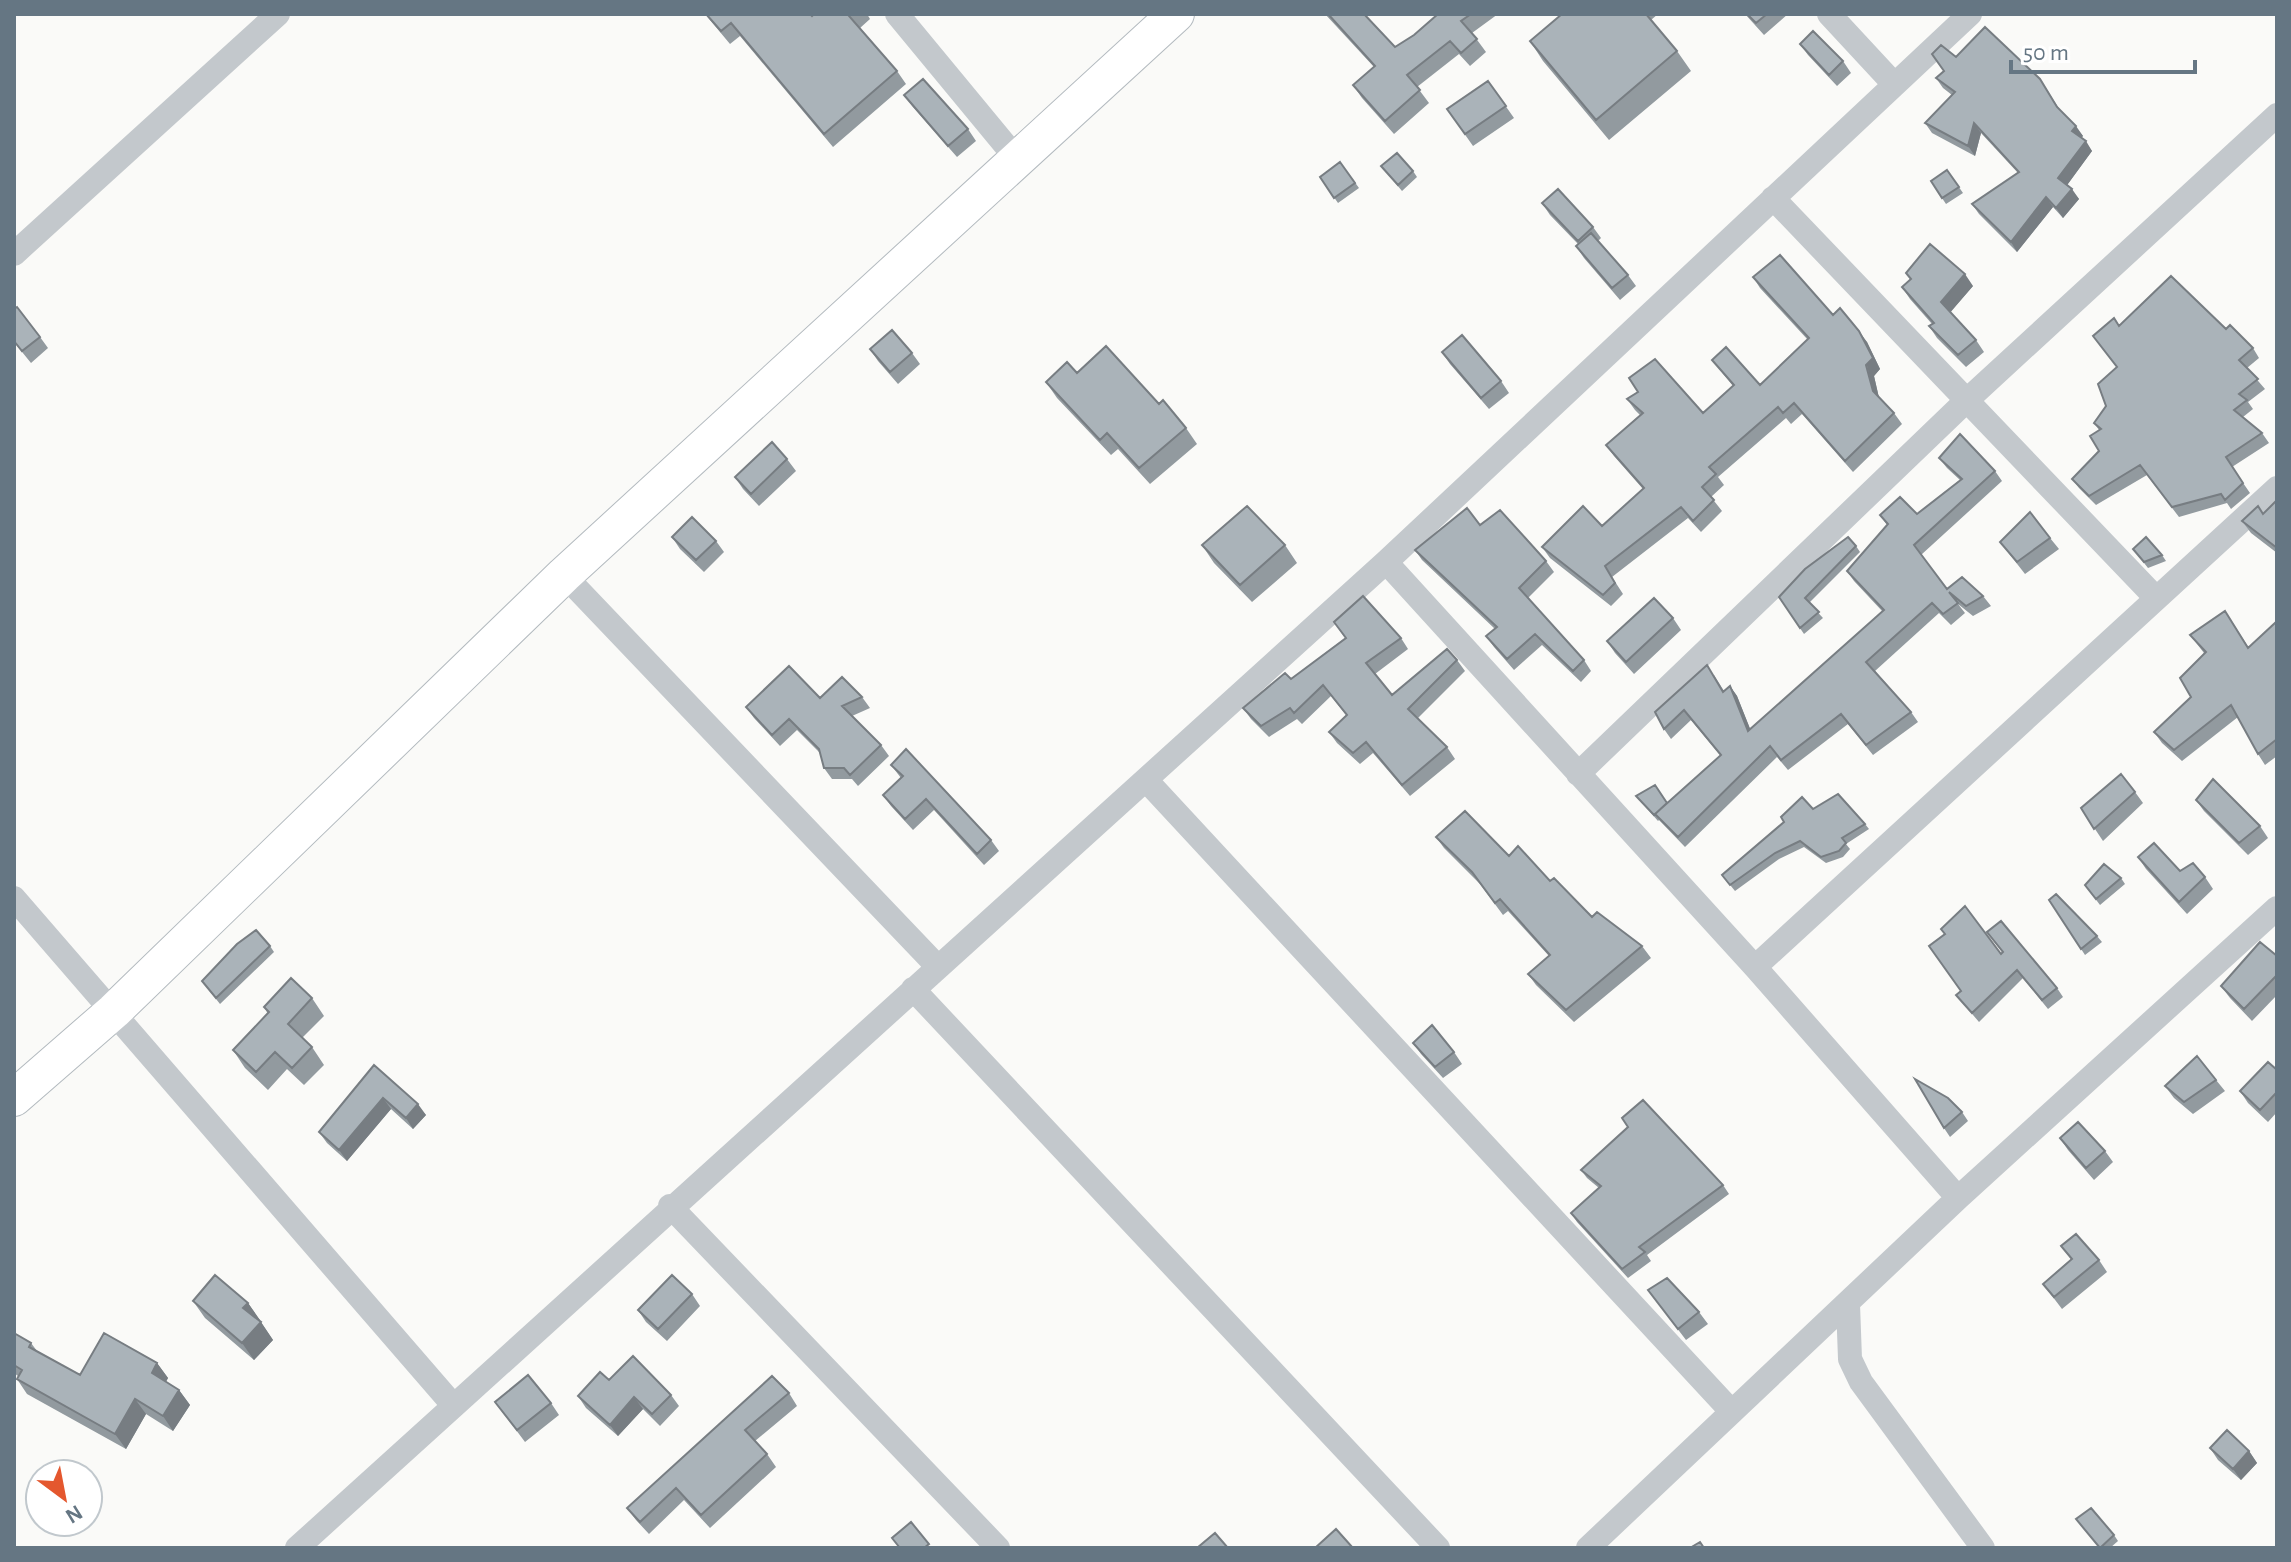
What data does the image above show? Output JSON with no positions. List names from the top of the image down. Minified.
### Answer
{"scale_bar":"50 m","north":"bottom right"}
